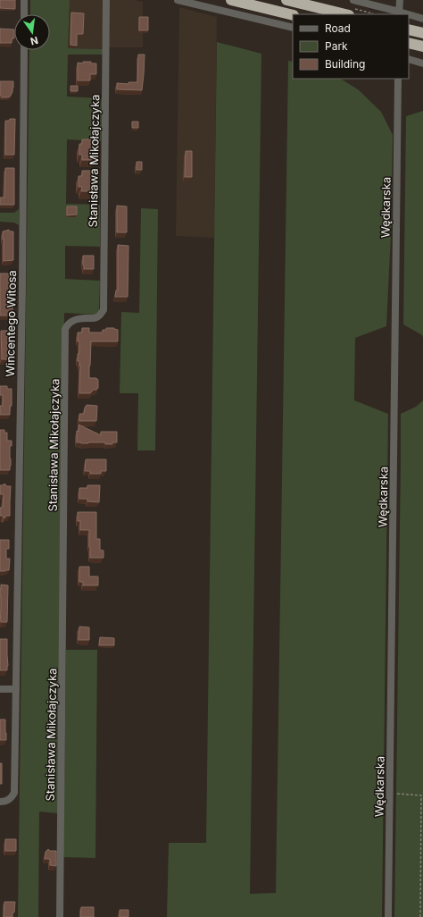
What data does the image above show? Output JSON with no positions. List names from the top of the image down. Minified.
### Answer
{"streets":{"street":["Stanisława Mikołajczyka","Wędkarska","Wincentego Witosa"]},"legend":["Road","Park","Building"],"north":"bottom"}
